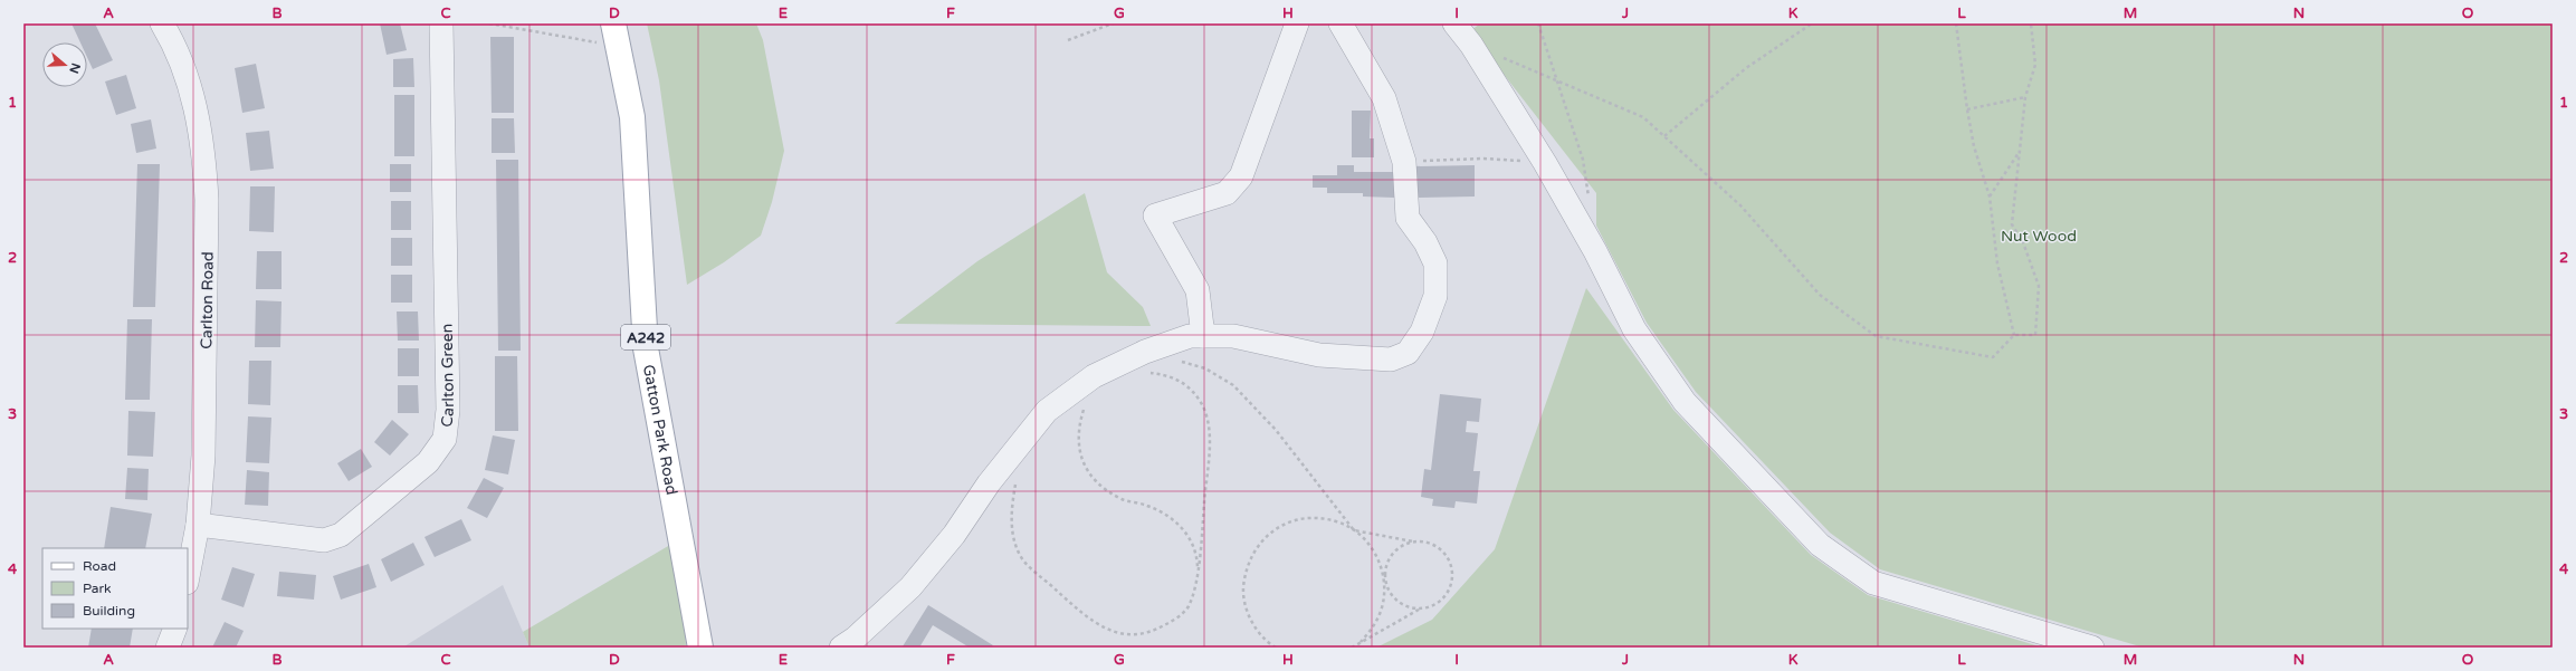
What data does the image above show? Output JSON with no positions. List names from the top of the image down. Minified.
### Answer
{"streets":{"main road":["A242","Gatton Park Road"],"street":["Carlton Road","Carlton Green"]},"crossings":[["Carlton Road","Carlton Green"]],"parks":["Nut Wood"],"legend":["Road","Park","Building"],"north":"right","grid":{"columns":["A","B","C","D","E","F","G","H","I","J","K","L","M","N","O"],"rows":["1","2","3","4"]}}
